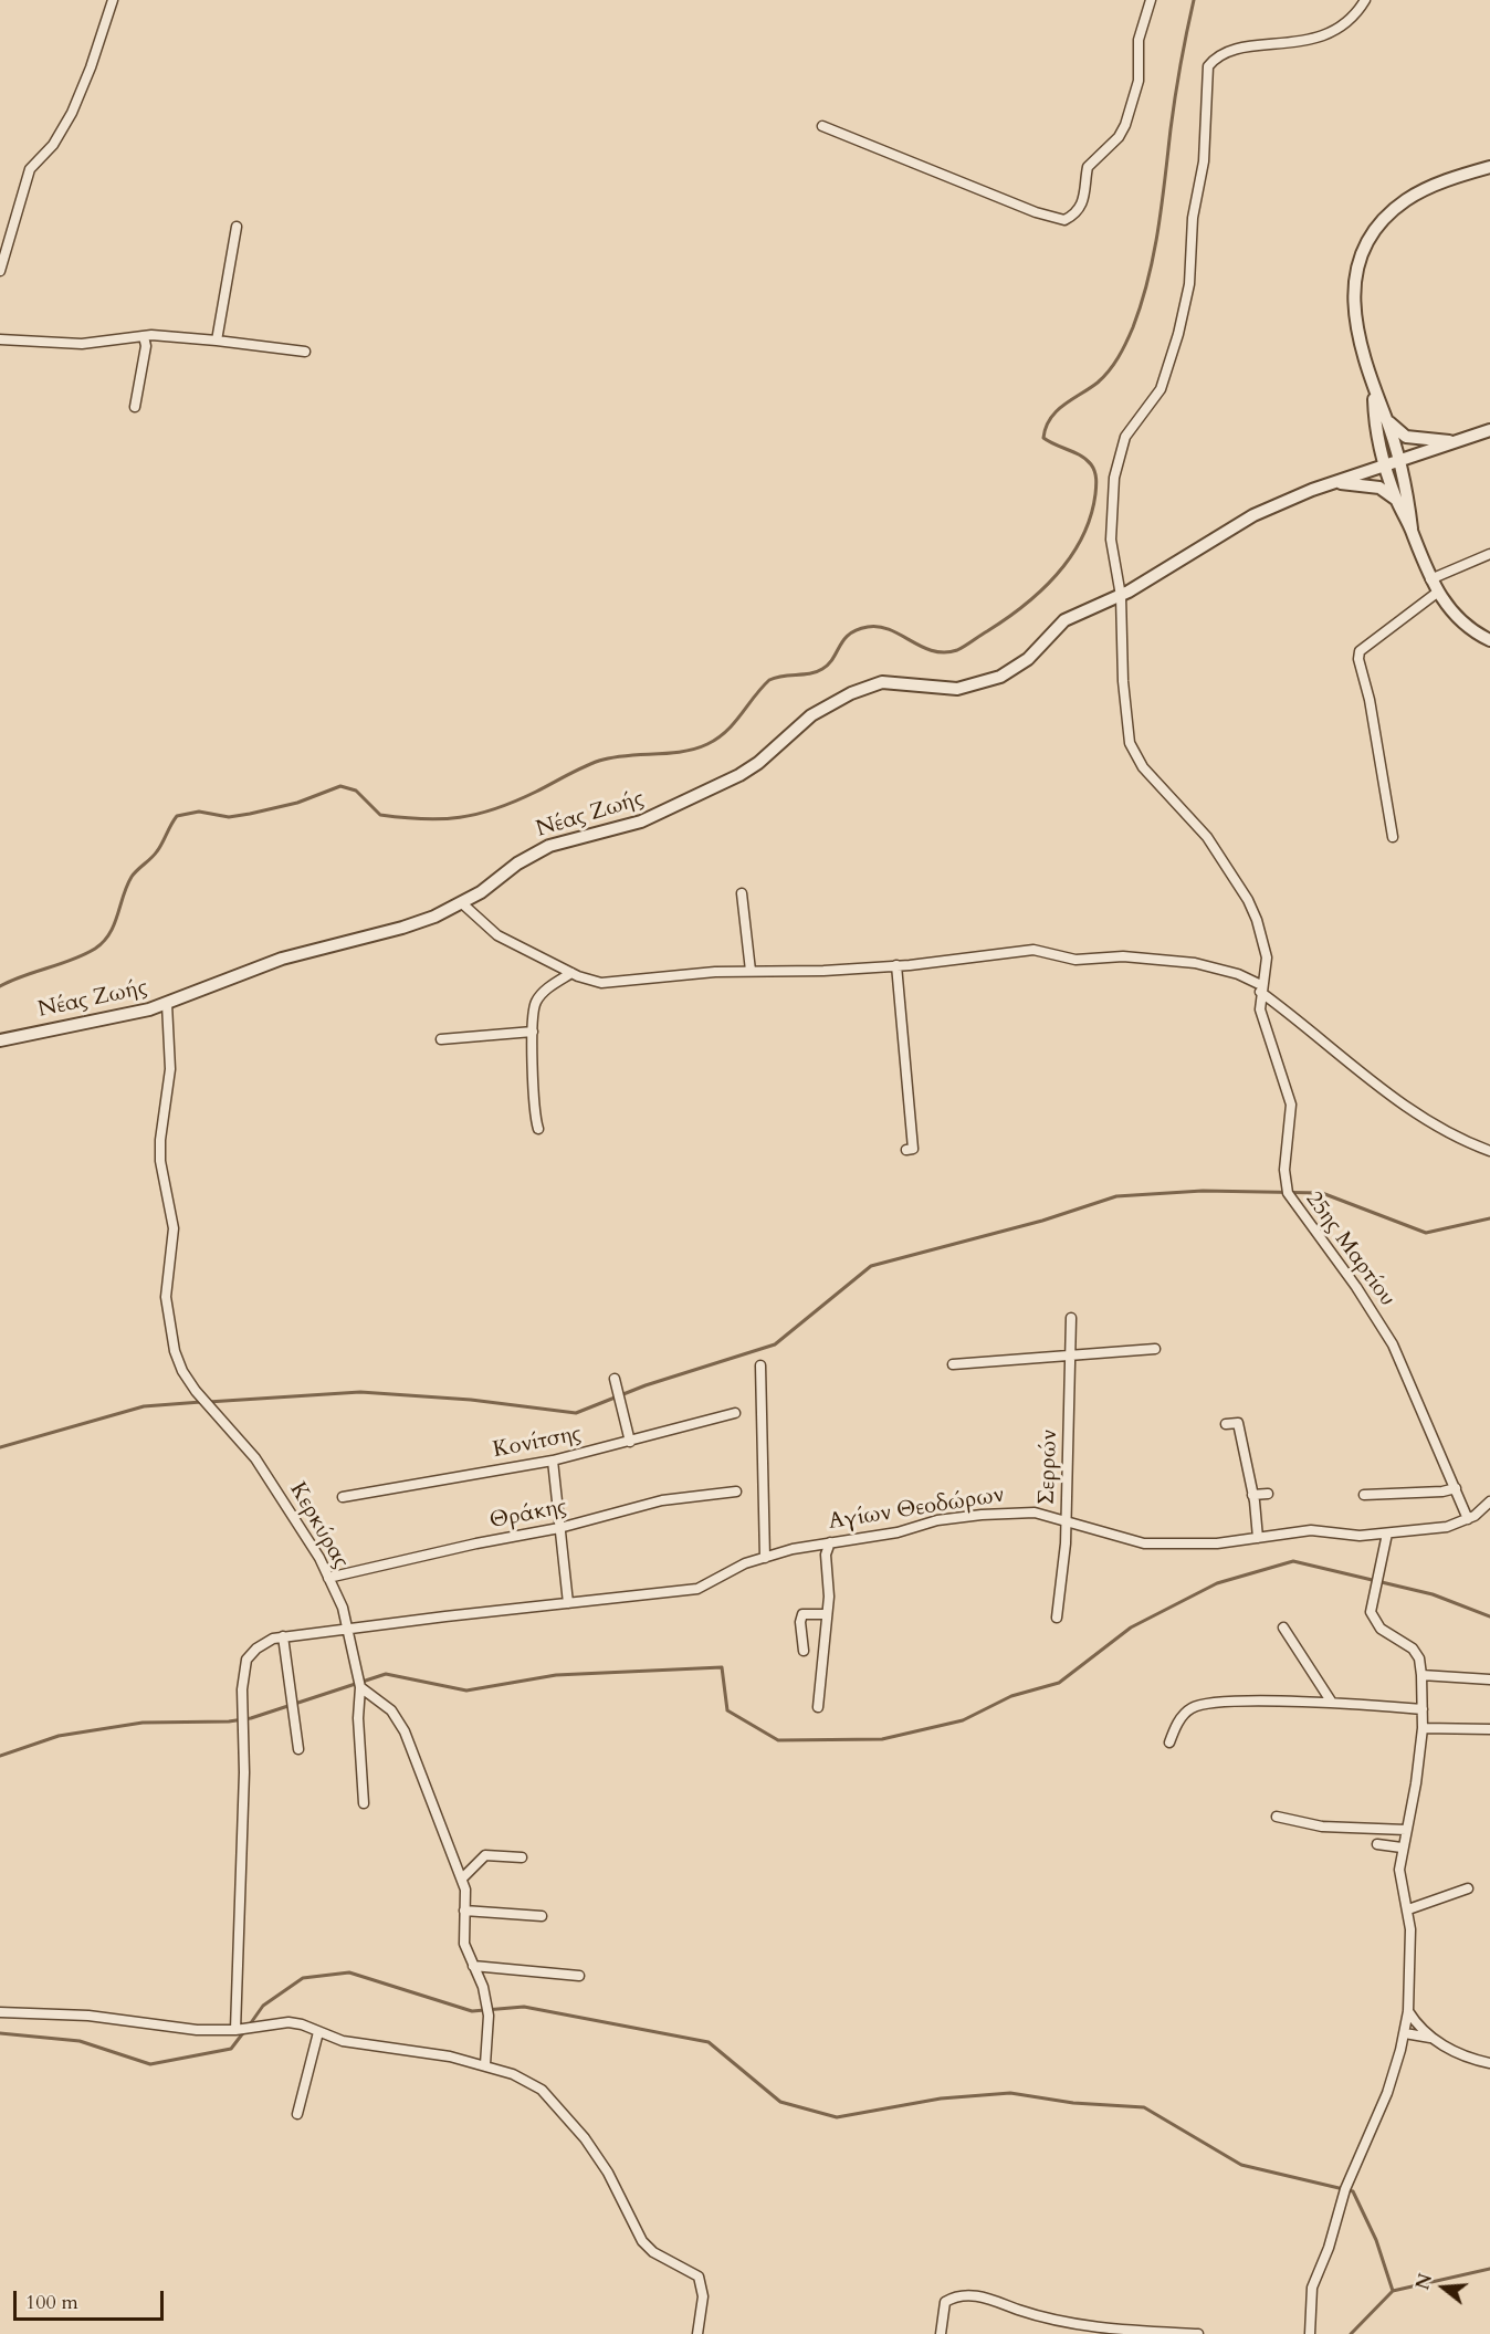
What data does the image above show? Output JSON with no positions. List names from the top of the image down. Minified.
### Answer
{"streets":{"street":["Νέας Ζωής","25ης Μαρτίου","Κονίτσης","Σερρών","Αγίων Θεοδώρων","Θράκης","Κερκύρας"]},"crossings":[["Νέας Ζωής","25ης Μαρτίου"],["Νέας Ζωής","Κερκύρας"],["25ης Μαρτίου","Αγίων Θεοδώρων"],["Σερρών","Αγίων Θεοδώρων"],["Αγίων Θεοδώρων","Κερκύρας"],["Θράκης","Κερκύρας"]],"scale_bar":"100 m","north":"left"}
